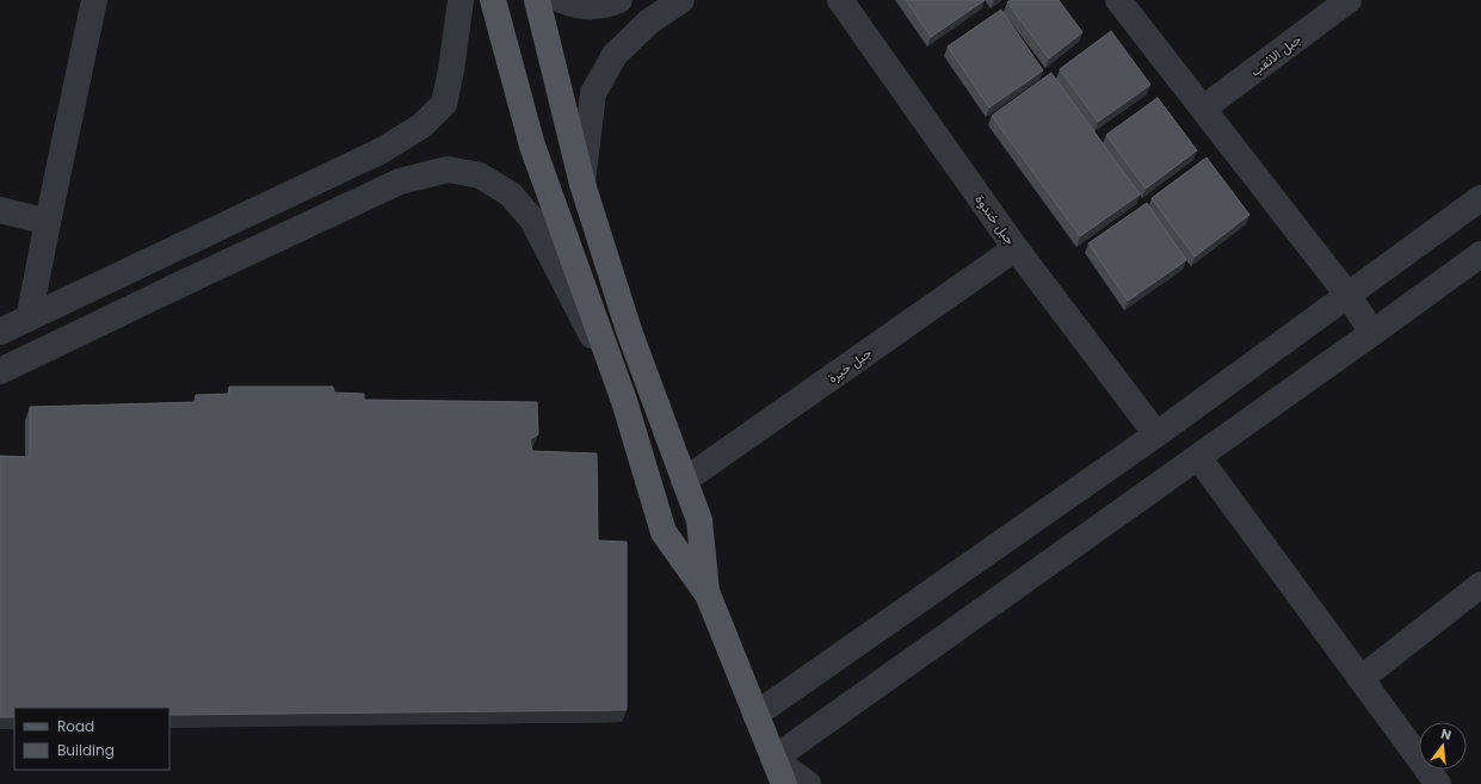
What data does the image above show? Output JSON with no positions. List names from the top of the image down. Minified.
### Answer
{"streets":{"street":["جبل الاثقب","جبل خندوة","جبل خيرة"]},"crossings":[["جبل خندوة","جبل خيرة"]],"legend":["Road","Building"],"north":"top"}
